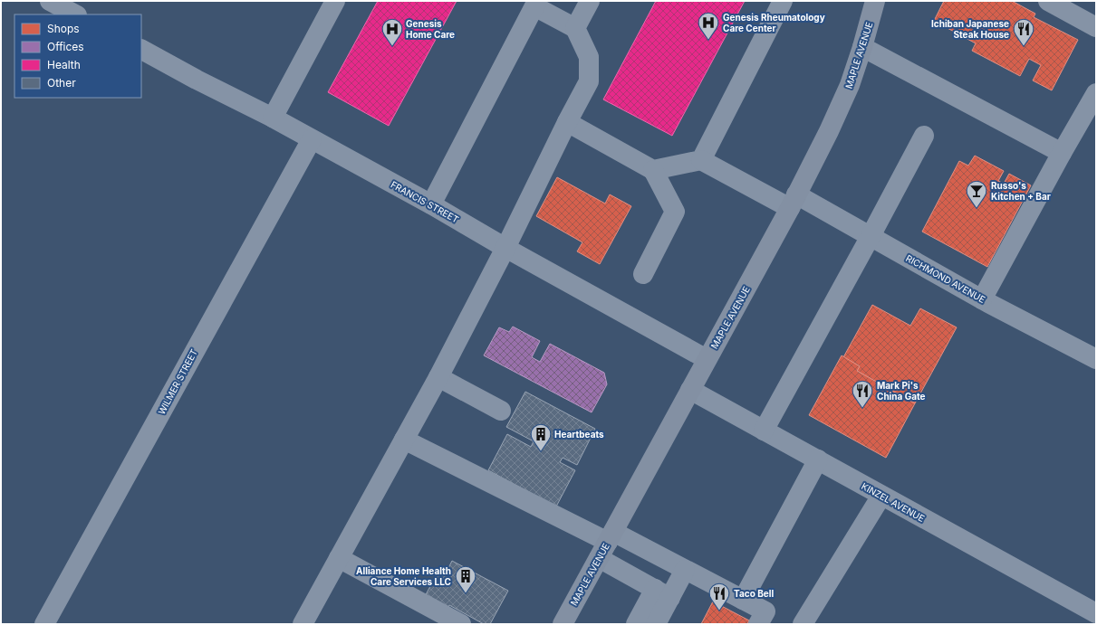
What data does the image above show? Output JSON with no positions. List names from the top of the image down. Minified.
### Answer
{"streets":{"main road":["MAPLE AVENUE"],"street":["FRANCIS STREET","RICHMOND AVENUE","WILMER STREET","KINZEL AVENUE"]},"crossings":[["MAPLE AVENUE","FRANCIS STREET"],["MAPLE AVENUE","RICHMOND AVENUE"],["MAPLE AVENUE","KINZEL AVENUE"],["FRANCIS STREET","WILMER STREET"]],"places":{"hospital":["Genesis Rheumatology Care Center","Genesis Home Care"],"restaurant":["Ichiban Japanese Steak House","Mark Pi's China Gate","Taco Bell"],"bar":["Russo's Kitchen + Bar"],"building":["Heartbeats","Alliance Home Health Care Services LLC"]},"legend":["Shops","Offices","Health","Other"]}
